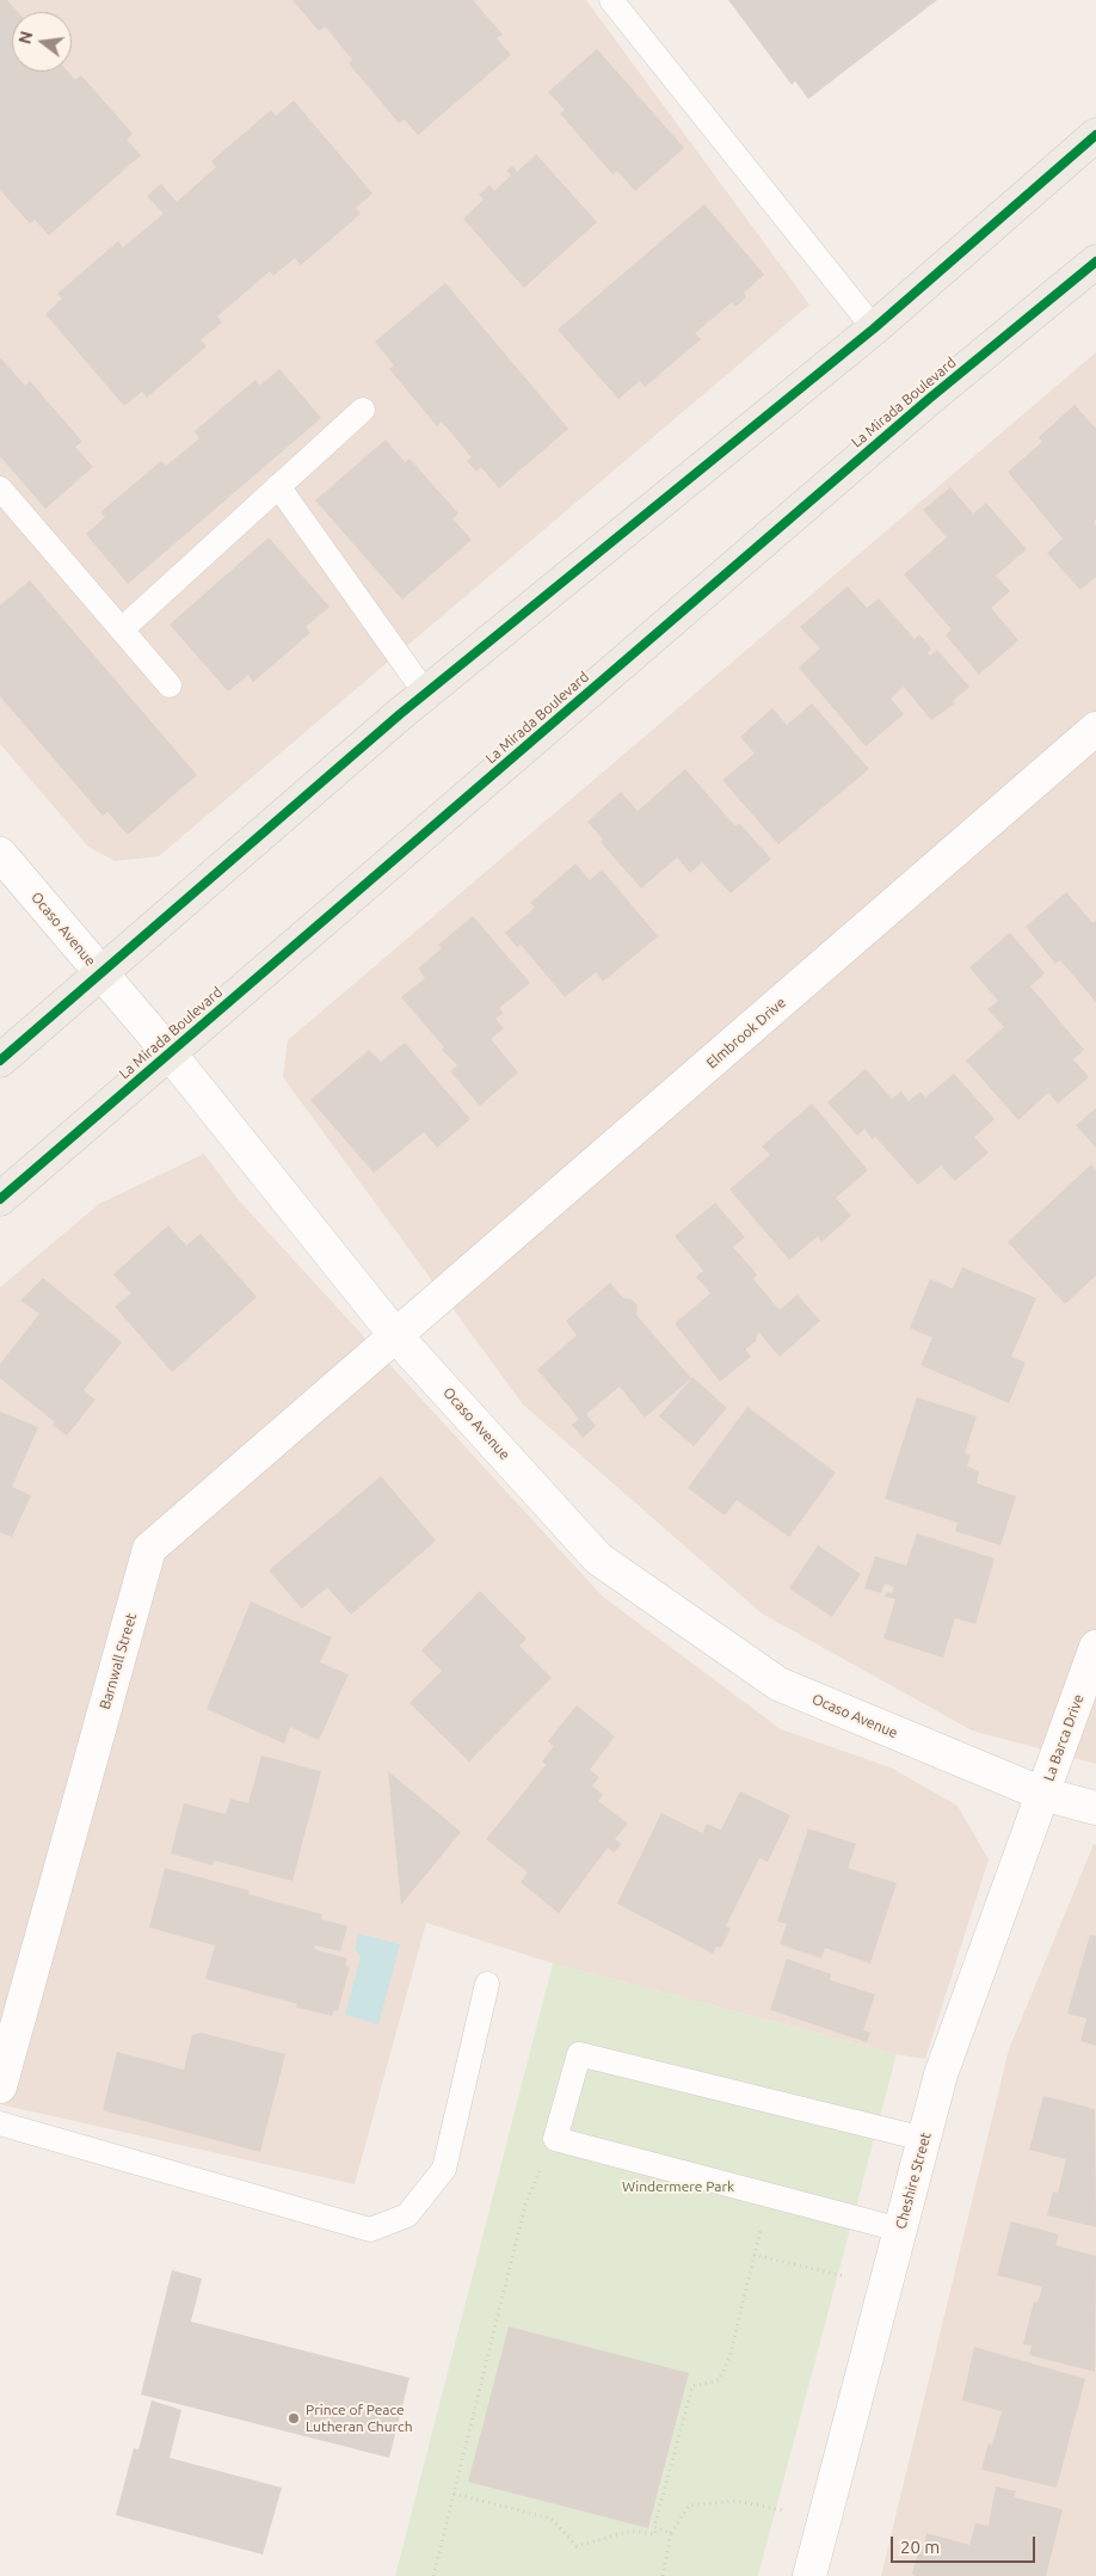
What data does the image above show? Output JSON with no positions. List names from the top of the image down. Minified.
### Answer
{"streets":{"main road":["La Mirada Boulevard"],"street":["Ocaso Avenue","Elmbrook Drive","Barnwall Street","La Barca Drive","Cheshire Street"]},"crossings":[["La Mirada Boulevard","Ocaso Avenue"],["Ocaso Avenue","Elmbrook Drive"],["Ocaso Avenue","Barnwall Street"],["Ocaso Avenue","La Barca Drive"],["Ocaso Avenue","Cheshire Street"],["Elmbrook Drive","Barnwall Street"],["La Barca Drive","Cheshire Street"]],"parks":["Windermere Park"],"places":["Prince of Peace Lutheran Church"],"scale_bar":"20 m","north":"left"}
